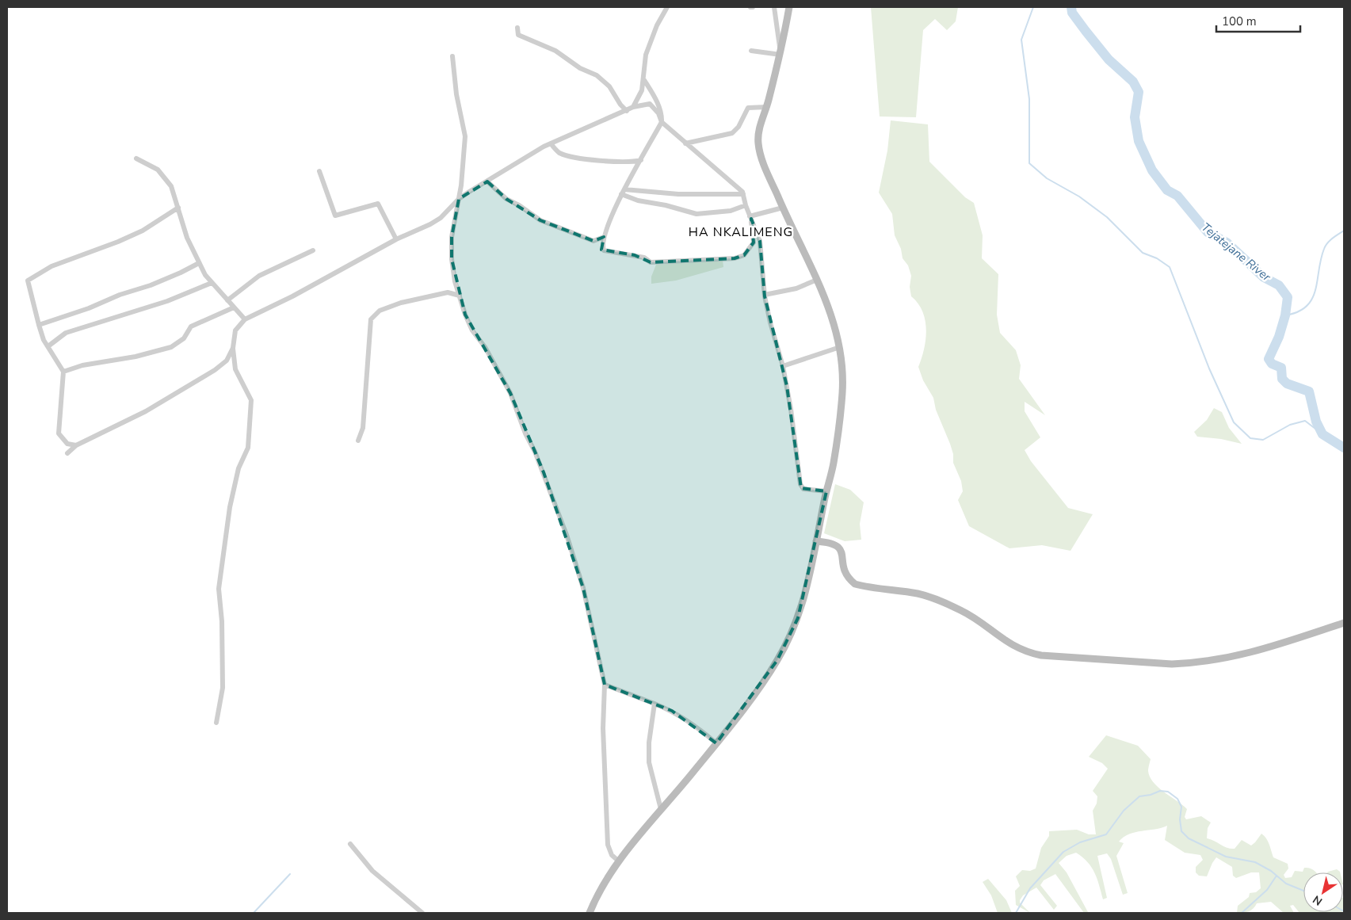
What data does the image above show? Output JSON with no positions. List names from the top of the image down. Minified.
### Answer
{"districts":["HA NKALIMENG"],"water":["Tejatejane River"],"scale_bar":"100 m","north":"bottom left"}
